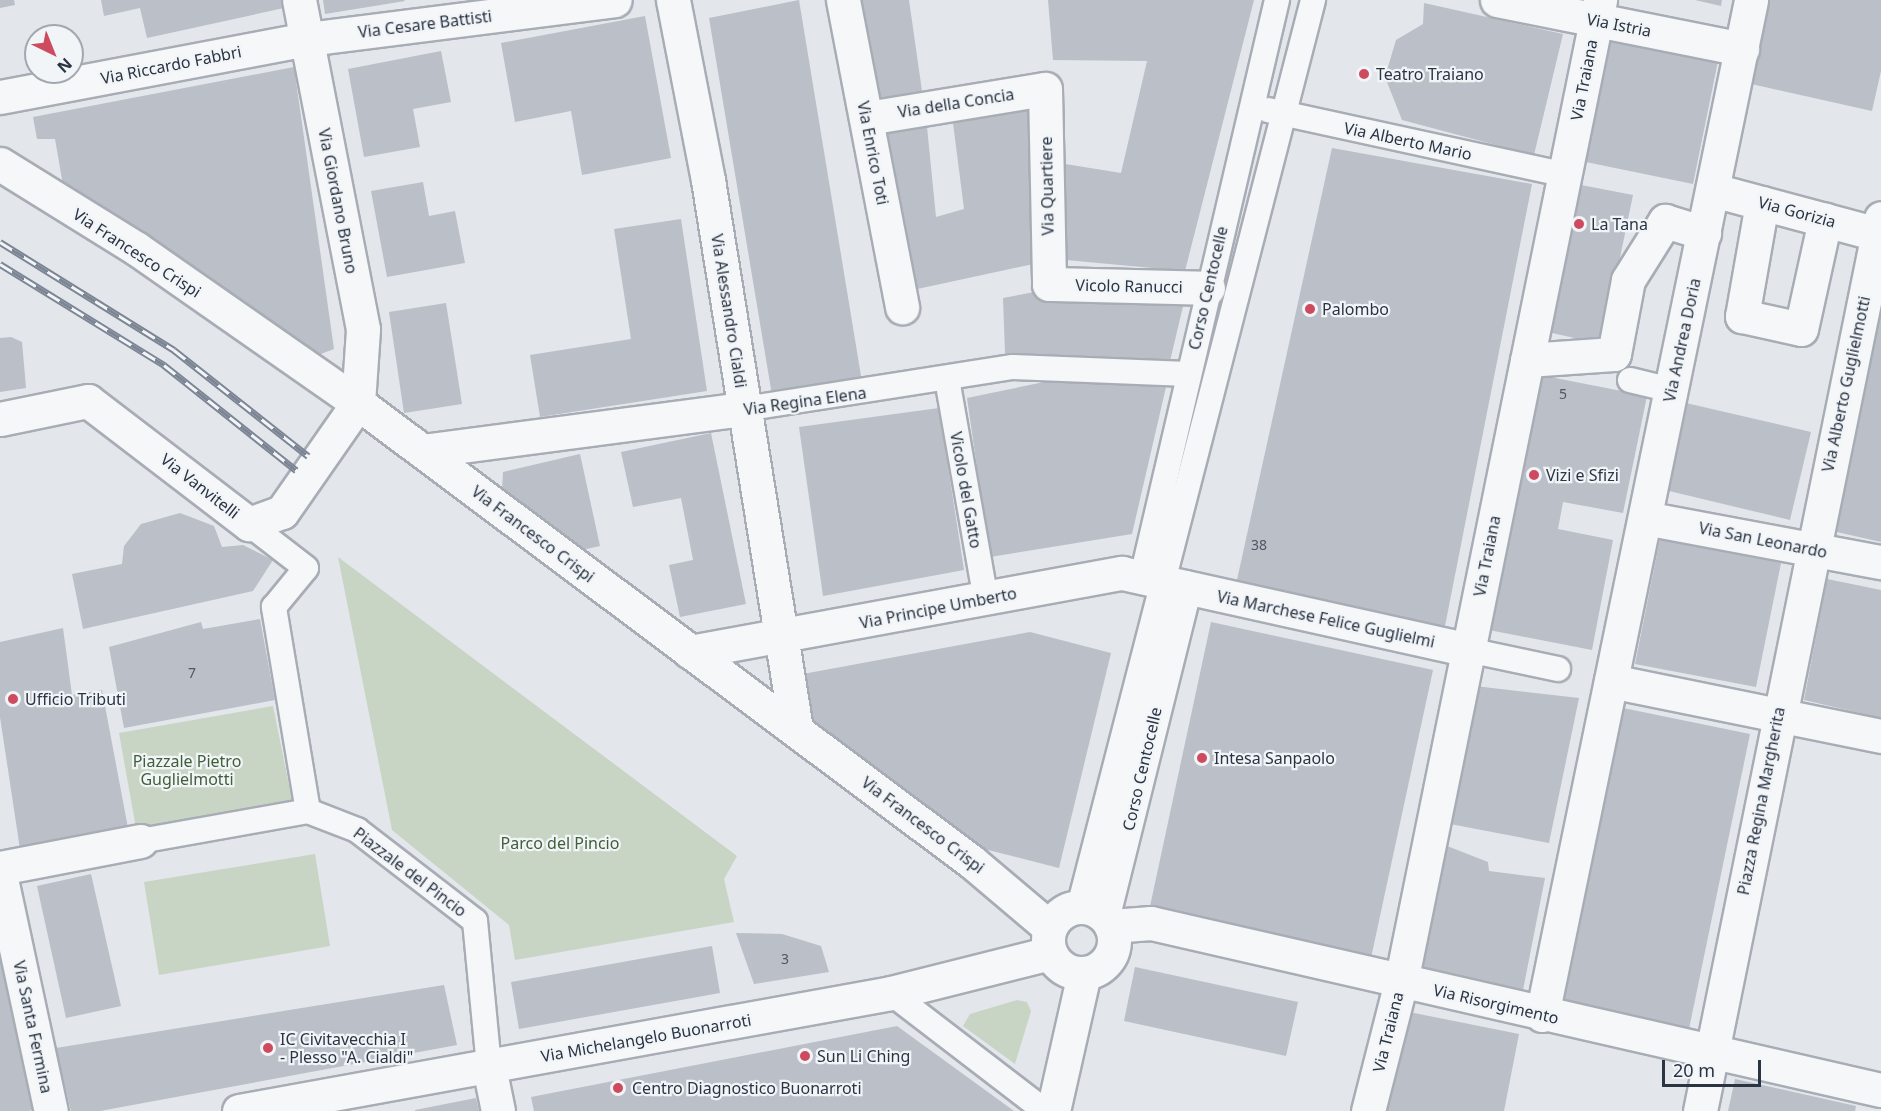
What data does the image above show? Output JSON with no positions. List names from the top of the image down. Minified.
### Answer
{"streets":{"street":["Via Cesare Battisti","Via Istria","Via Riccardo Fabbri","Via Traiana","Via della Concia","Via Alberto Mario","Via Enrico Toti","Via Quartiere","Via Giordano Bruno","Via Gorizia","Via Francesco Crispi","Vicolo Ranucci","Corso Centocelle","Via Alessandro Cialdi","Via Andrea Doria","Via Alberto Guglielmotti","Via Regina Elena","Via Vanvitelli","Vicolo del Gatto","Via San Leonardo","Via Principe Umberto","Via Marchese Felice Guglielmi","Piazza Regina Margherita","Piazzale del Pincio","Via Risorgimento","Via Santa Fermina","Via Michelangelo Buonarroti"]},"crossings":[["Via Cesare Battisti","Via Riccardo Fabbri"],["Via Cesare Battisti","Via Giordano Bruno"],["Via Istria","Via Traiana"],["Via Istria","Via Andrea Doria"],["Via Riccardo Fabbri","Via Giordano Bruno"],["Via Traiana","Via Alberto Mario"],["Via Traiana","Via Marchese Felice Guglielmi"],["Via Traiana","Via Risorgimento"],["Via della Concia","Via Enrico Toti"],["Via della Concia","Via Quartiere"],["Via Alberto Mario","Corso Centocelle"],["Via Quartiere","Vicolo Ranucci"],["Via Giordano Bruno","Via Francesco Crispi"],["Via Giordano Bruno","Via Vanvitelli"],["Via Gorizia","Via Andrea Doria"],["Via Gorizia","Via Alberto Guglielmotti"],["Via Francesco Crispi","Corso Centocelle"],["Via Francesco Crispi","Via Alessandro Cialdi"],["Via Francesco Crispi","Via Regina Elena"],["Via Francesco Crispi","Via Vanvitelli"],["Via Francesco Crispi","Via Principe Umberto"],["Via Francesco Crispi","Via Risorgimento"],["Via Francesco Crispi","Via Michelangelo Buonarroti"],["Vicolo Ranucci","Corso Centocelle"],["Corso Centocelle","Via Regina Elena"],["Corso Centocelle","Via Principe Umberto"],["Corso Centocelle","Via Marchese Felice Guglielmi"],["Corso Centocelle","Via Risorgimento"],["Corso Centocelle","Via Michelangelo Buonarroti"],["Via Alessandro Cialdi","Via Regina Elena"],["Via Alessandro Cialdi","Via Principe Umberto"],["Via Andrea Doria","Via San Leonardo"],["Via Andrea Doria","Via Risorgimento"],["Via Alberto Guglielmotti","Via San Leonardo"],["Via Alberto Guglielmotti","Piazza Regina Margherita"],["Via Regina Elena","Vicolo del Gatto"],["Vicolo del Gatto","Via Principe Umberto"],["Via San Leonardo","Piazza Regina Margherita"],["Via Principe Umberto","Via Marchese Felice Guglielmi"],["Piazza Regina Margherita","Via Risorgimento"],["Piazzale del Pincio","Via Michelangelo Buonarroti"],["Via Risorgimento","Via Michelangelo Buonarroti"]],"parks":["Piazzale Pietro Guglielmotti","Parco del Pincio"],"places":["Teatro Traiano","La Tana","Palombo","Vizi e Sfizi","Ufficio Tributi","Intesa Sanpaolo","IC Civitavecchia I - Plesso \"A. Cialdi\"","Sun Li Ching","Centro Diagnostico Buonarroti"],"house_numbers":["5","38","7","3"],"scale_bar":"20 m","north":"bottom right"}
